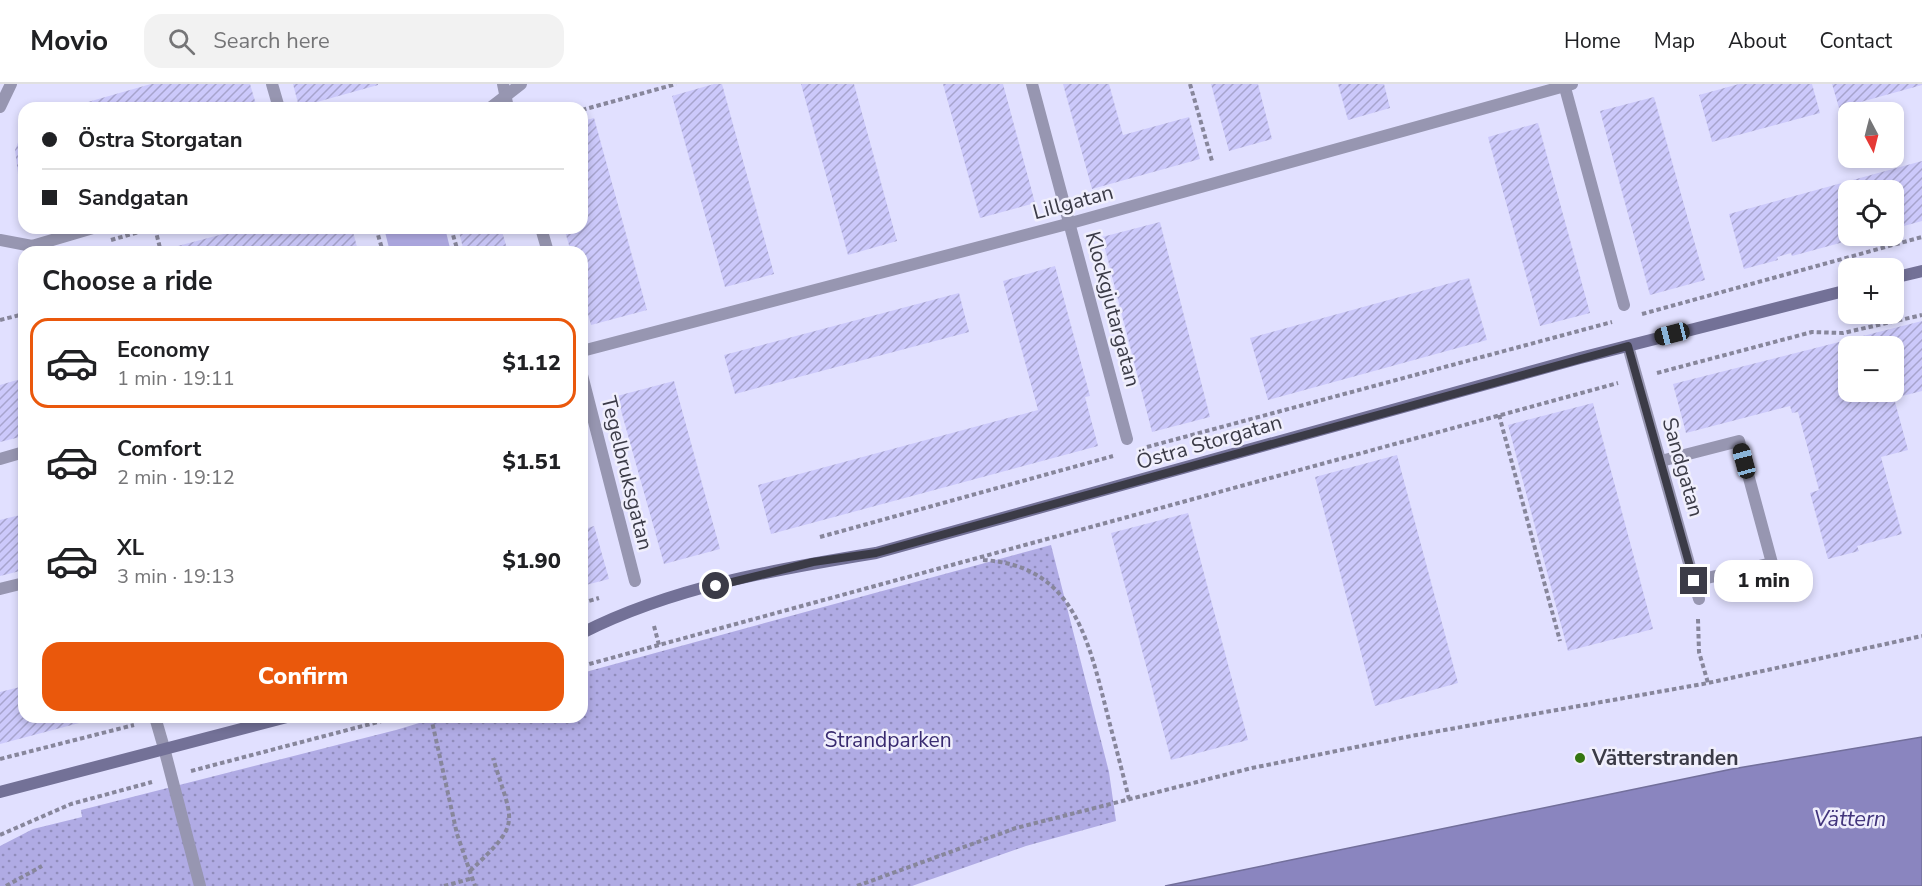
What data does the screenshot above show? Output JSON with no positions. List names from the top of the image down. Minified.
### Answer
{"streets":{"street":["Lillgatan","Klockgjutargatan","Östra Storgatan","Sandgatan","Tegelbruksgatan"]},"crossings":[["Lillgatan","Klockgjutargatan"],["Östra Storgatan","Sandgatan"]],"water":["Vättern"],"parks":["Strandparken"],"places":["Vätterstranden"],"north":"bottom","page":{"header":"Movio","search":"Search here","nav":["Home","Map","About","Contact"],"map_buttons":["+","−"],"banner":["Östra Storgatan","Sandgatan"],"heading":"Choose a ride","list":[{"name":"Economy","note":"1 min · 19:11","value":"$1.12"},{"name":"Comfort","note":"2 min · 19:12","value":"$1.51"},{"name":"XL","note":"3 min · 19:13","value":"$1.90"}],"bubble":"1 min","buttons":"Confirm"}}
